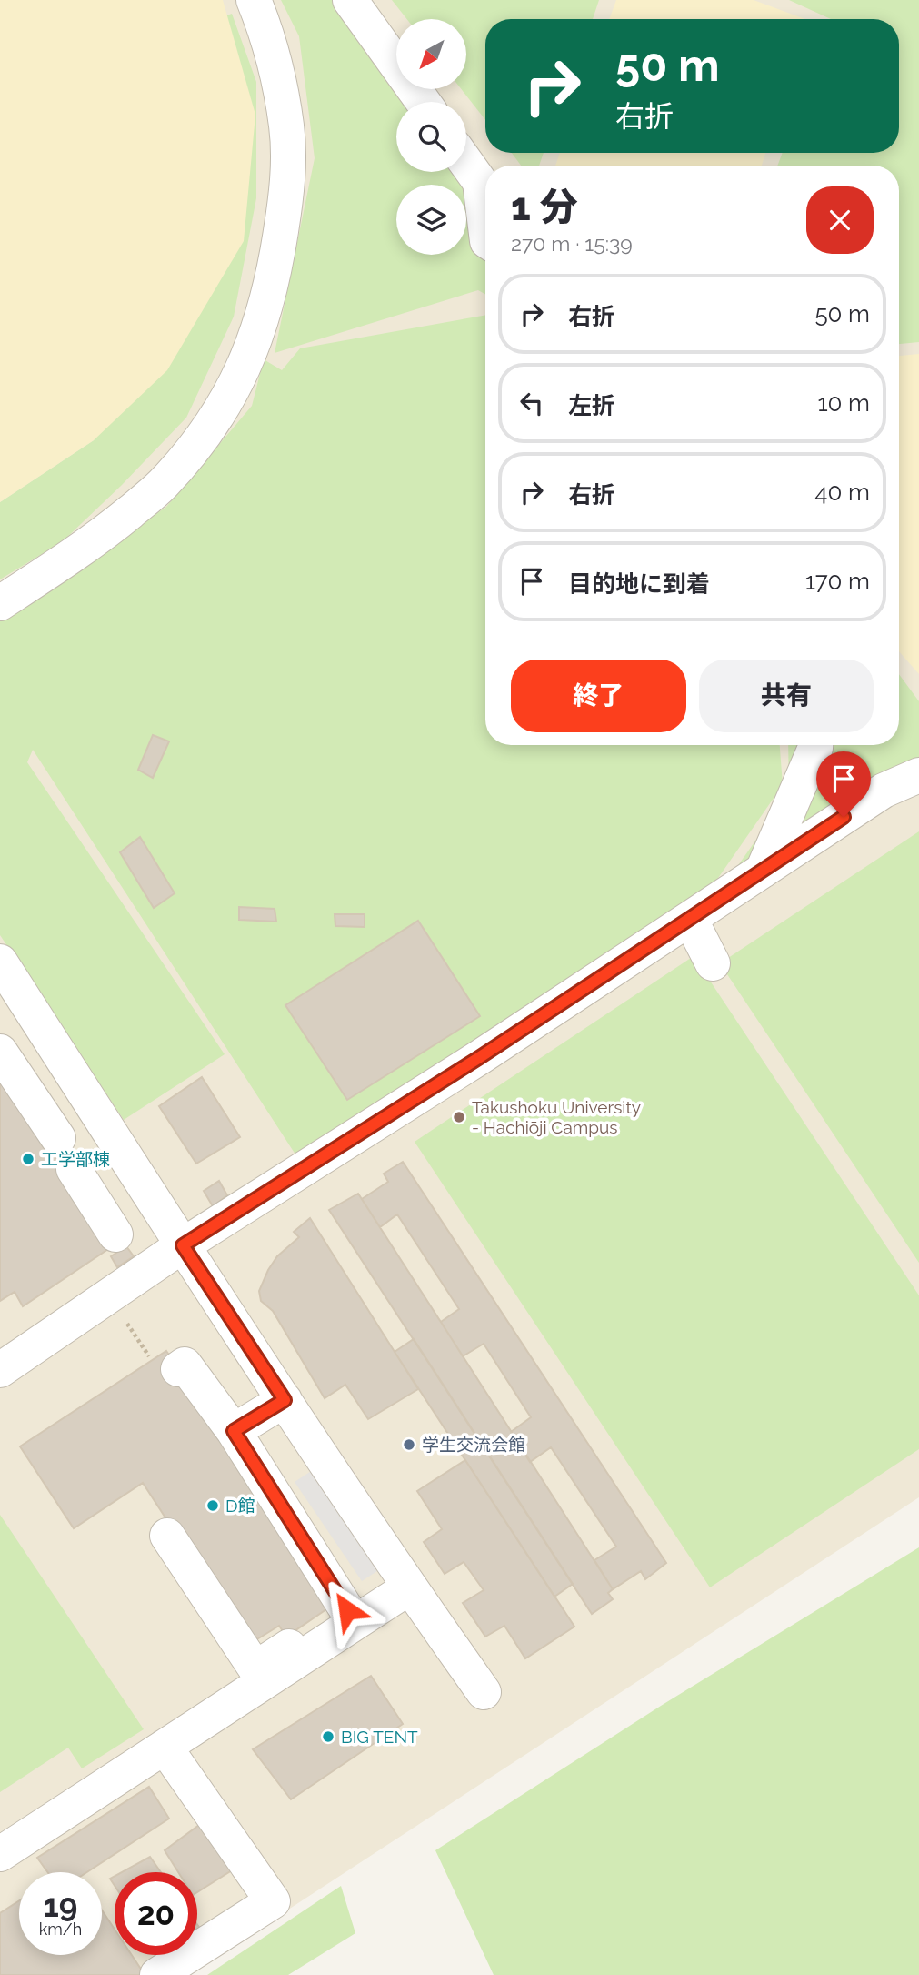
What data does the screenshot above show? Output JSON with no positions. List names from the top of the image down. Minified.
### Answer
{"places":["Takushoku University - Hachiōji Campus","工学部棟","学生交流会館","D館","BIG TENT"],"north":"bottom left","page":{"turn":["50 m","右折"],"heading":["1 分","270 m · 15:39"],"list":[{"name":"右折","value":"50 m"},{"name":"左折","value":"10 m"},{"name":"右折","value":"40 m"},{"name":"目的地に到着","value":"170 m"}],"buttons":["終了","共有"],"speed":"19 km/h","limit":"20"}}
